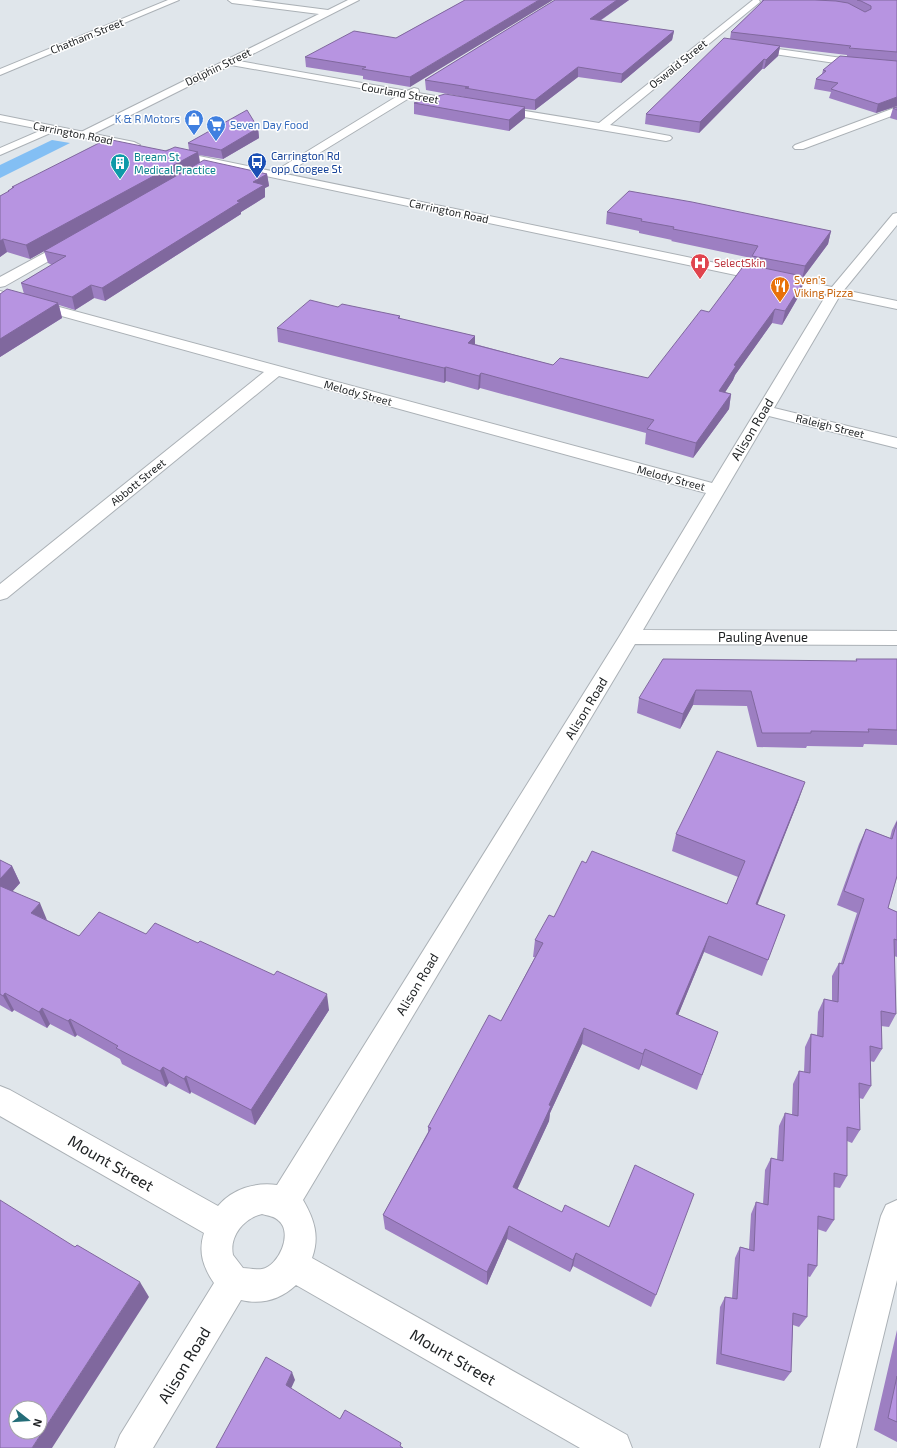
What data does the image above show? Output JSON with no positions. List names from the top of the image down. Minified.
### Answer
{"streets":{"street":["Chatham Street","Oswald Street","Dolphin Street","Courland Street","Carrington Road","Melody Street","Raleigh Street","Alison Road","Abbott Street","Pauling Avenue","Mount Street"]},"crossings":[["Dolphin Street","Courland Street"],["Dolphin Street","Carrington Road"],["Carrington Road","Alison Road"],["Melody Street","Alison Road"],["Melody Street","Abbott Street"],["Raleigh Street","Alison Road"],["Alison Road","Pauling Avenue"],["Alison Road","Mount Street"]],"places":{"shop":["K & R Motors"],"supermarket":["Seven Day Food"],"bus stop":["Carrington Rd opp Coogee St"],"building":["Bream St Medical Practice"],"hospital":["SelectSkin"],"restaurant":["Sven's Viking Pizza"]},"north":"right"}
